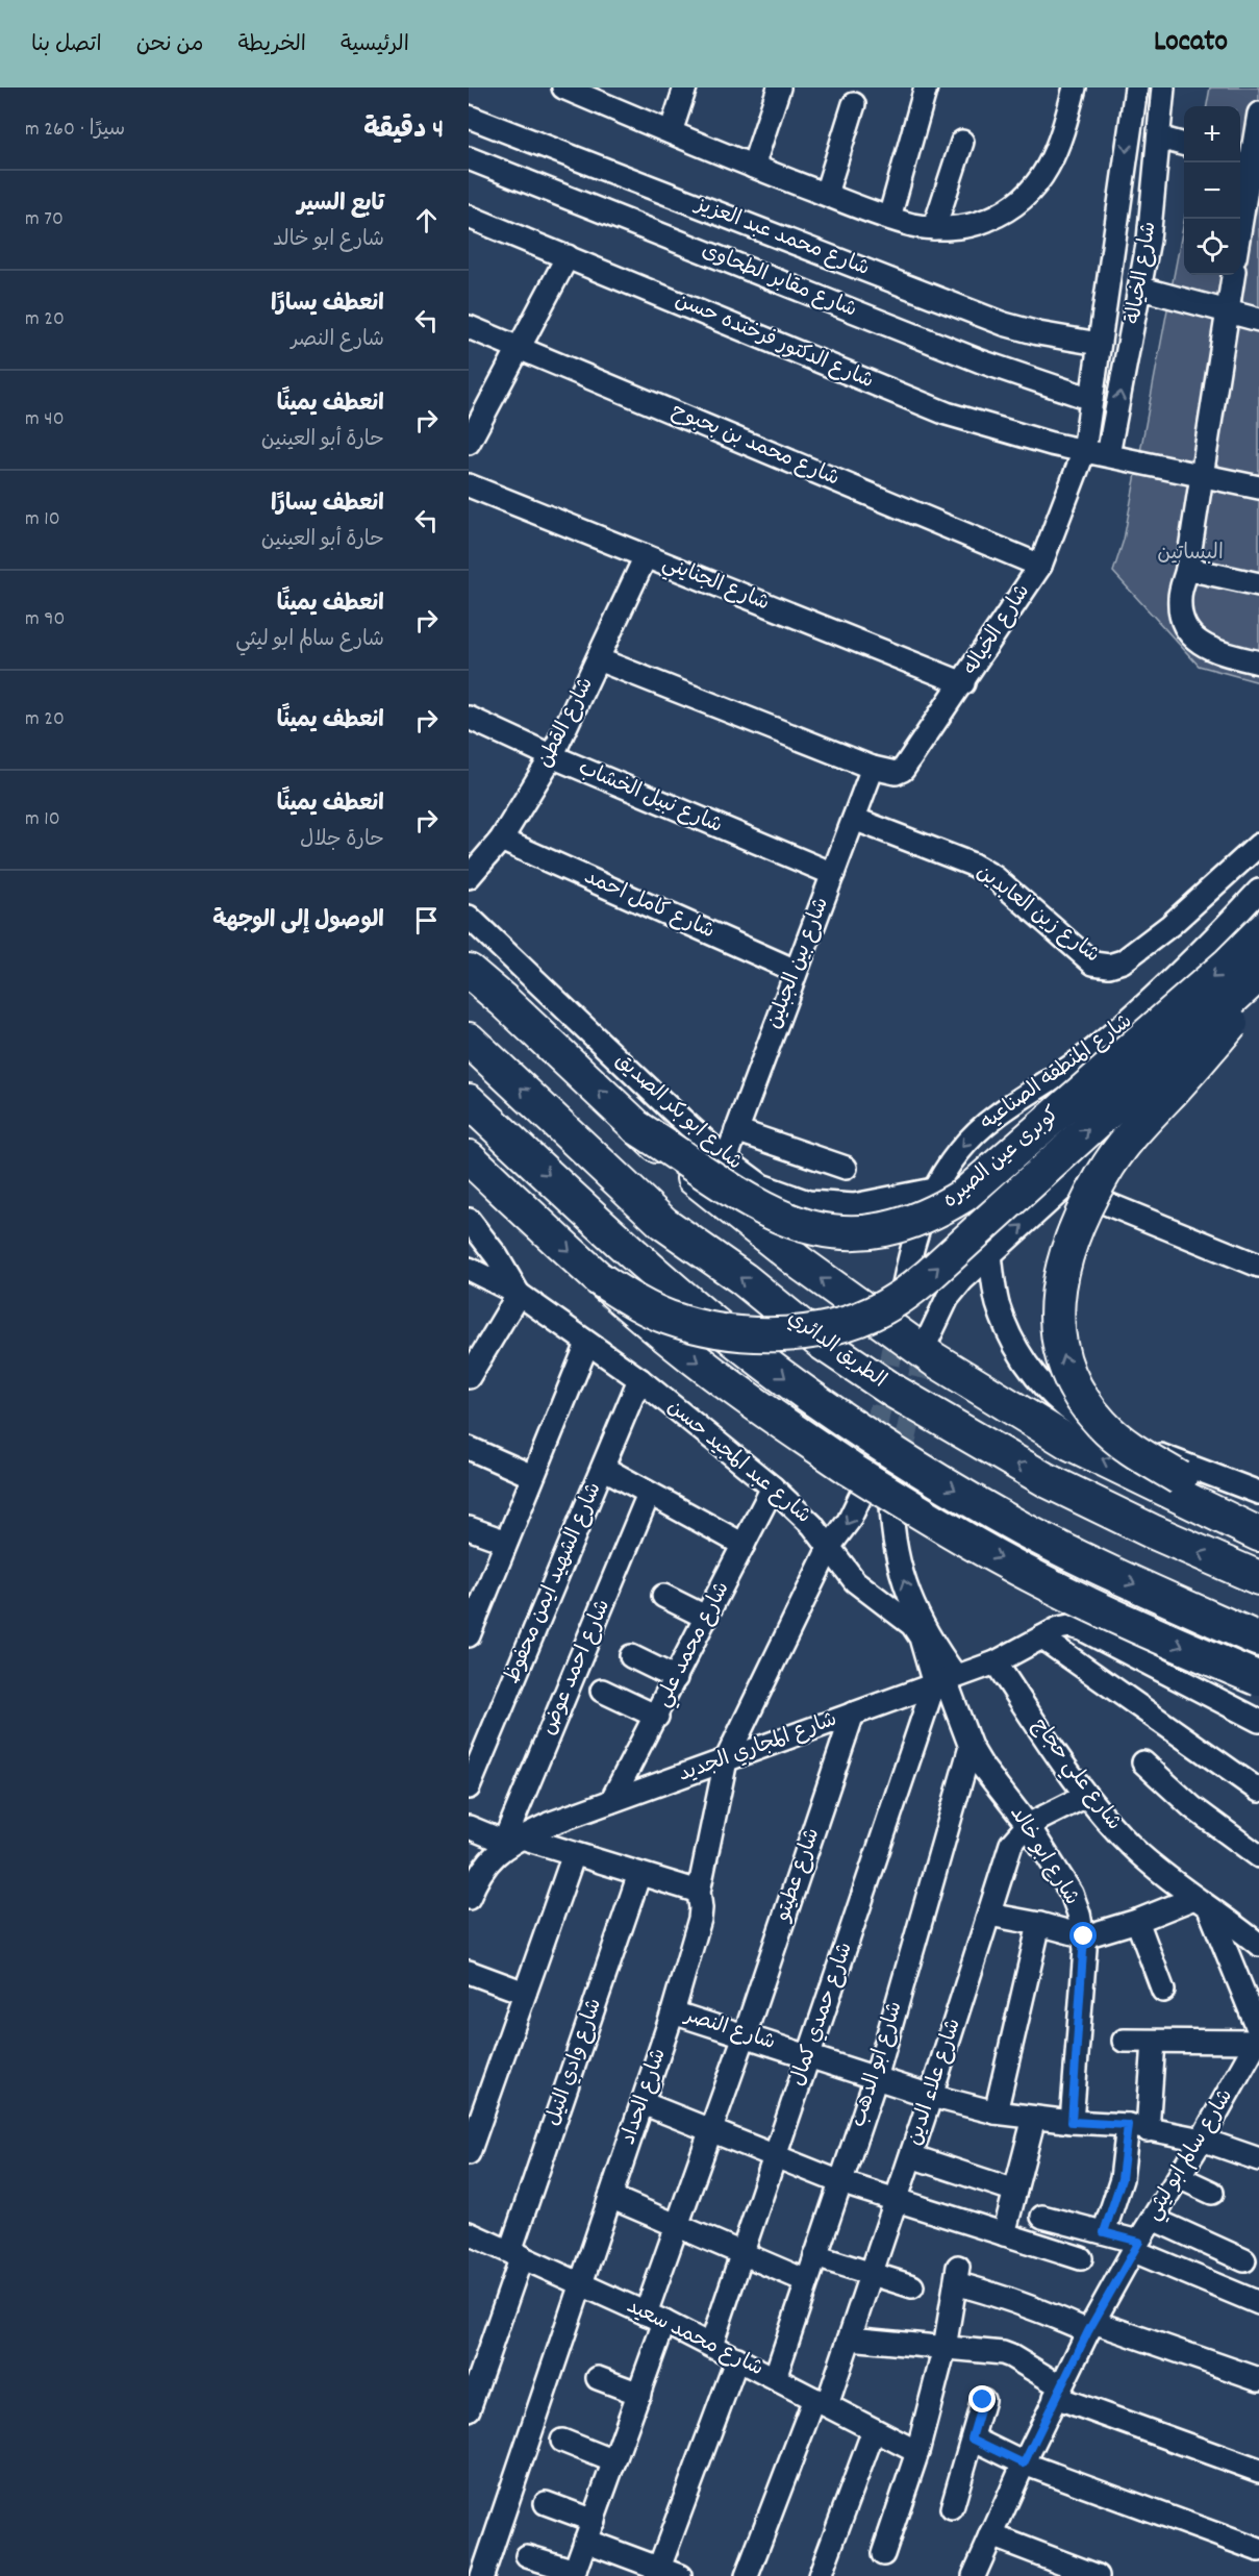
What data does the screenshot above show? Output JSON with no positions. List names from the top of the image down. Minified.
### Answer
{"streets":{"highway":["كوبرى عين الصيره","الطريق الدائري"],"street":["شارع محمد عبد العزيز","شارع الخيالة","شارع مقابر الطحاوى","شارع الدكتور فرخنده حسن","شارع محمد بن بحبوح","شارع الجنايني","شارع الخياله","شارع القطن","شارع نبيل الخشاب","شارع كامل احمد","شارع زين العابدين","شارع بين الجبلين","شارع المنطقه الصناعيه","شارع ابو بكر الصديق","شارع عبد المجيد حسن","شارع الشهيد ايمن محفوظ","شارع محمد علي","شارع احمد عوض","شارع المجاري الجديد","شارع علي حجاج","شارع ابو خالد","شارع عطيتو","شارع حمدي كمال","شارع النصر","شارع وادي النيل","شارع ابو الدهب","شارع علاء الدين","شارع الحداد","شارع سالم ابو ليثي","شارع محمد سعيد"]},"crossings":[["شارع محمد عبد العزيز","شارع الخيالة"],["شارع الخيالة","شارع مقابر الطحاوى"],["شارع الخيالة","شارع الدكتور فرخنده حسن"],["شارع الخيالة","شارع الخياله"],["شارع الدكتور فرخنده حسن","شارع الخياله"],["شارع محمد بن بحبوح","شارع الخياله"],["شارع الجنايني","شارع الخياله"],["شارع الجنايني","شارع القطن"],["شارع الخياله","شارع بين الجبلين"],["شارع القطن","شارع نبيل الخشاب"],["شارع القطن","شارع كامل احمد"],["شارع نبيل الخشاب","شارع بين الجبلين"],["شارع كامل احمد","شارع بين الجبلين"],["شارع زين العابدين","شارع بين الجبلين"],["شارع بين الجبلين","شارع ابو بكر الصديق"],["شارع المنطقه الصناعيه","شارع ابو بكر الصديق"],["شارع عبد المجيد حسن","شارع الشهيد ايمن محفوظ"],["شارع عبد المجيد حسن","شارع محمد علي"],["شارع عبد المجيد حسن","شارع المجاري الجديد"],["شارع عبد المجيد حسن","شارع ابو خالد"],["شارع عبد المجيد حسن","شارع حمدي كمال"],["شارع عبد المجيد حسن","شارع الحداد"],["شارع محمد علي","شارع المجاري الجديد"],["شارع احمد عوض","شارع المجاري الجديد"],["شارع المجاري الجديد","شارع علي حجاج"],["شارع المجاري الجديد","شارع ابو خالد"],["شارع المجاري الجديد","شارع عطيتو"],["شارع المجاري الجديد","شارع حمدي كمال"],["شارع المجاري الجديد","شارع الحداد"],["شارع علي حجاج","شارع علاء الدين"],["شارع ابو خالد","شارع حمدي كمال"],["شارع ابو خالد","شارع النصر"],["شارع ابو خالد","شارع ابو الدهب"],["شارع ابو خالد","شارع علاء الدين"],["شارع عطيتو","شارع النصر"],["شارع عطيتو","شارع محمد سعيد"],["شارع حمدي كمال","شارع النصر"],["شارع حمدي كمال","شارع محمد سعيد"],["شارع النصر","شارع ابو الدهب"],["شارع النصر","شارع علاء الدين"],["شارع النصر","شارع الحداد"],["شارع النصر","شارع سالم ابو ليثي"],["شارع وادي النيل","شارع محمد سعيد"],["شارع ابو الدهب","شارع محمد سعيد"],["شارع علاء الدين","شارع محمد سعيد"],["شارع الحداد","شارع محمد سعيد"]],"one_way":["كوبرى عين الصيره"],"parks":["البساتين"],"page":{"header":"Locato","nav":["الرئيسية","الخريطة","من نحن","اتصل بنا"],"heading":["4 دقيقة","سيرًا · 260 m"],"map_buttons":["+","−"],"list":[["تابع السير","شارع ابو خالد","70 m"],["انعطف يسارًا","شارع النصر","20 m"],["انعطف يمينًا","حارة أبو العينين","40 m"],["انعطف يسارًا","حارة أبو العينين","10 m"],["انعطف يمينًا","شارع سالم ابو ليثي","90 m"],["انعطف يمينًا","20 m"],["انعطف يمينًا","حارة جلال","10 m"],"الوصول إلى الوجهة"]}}
